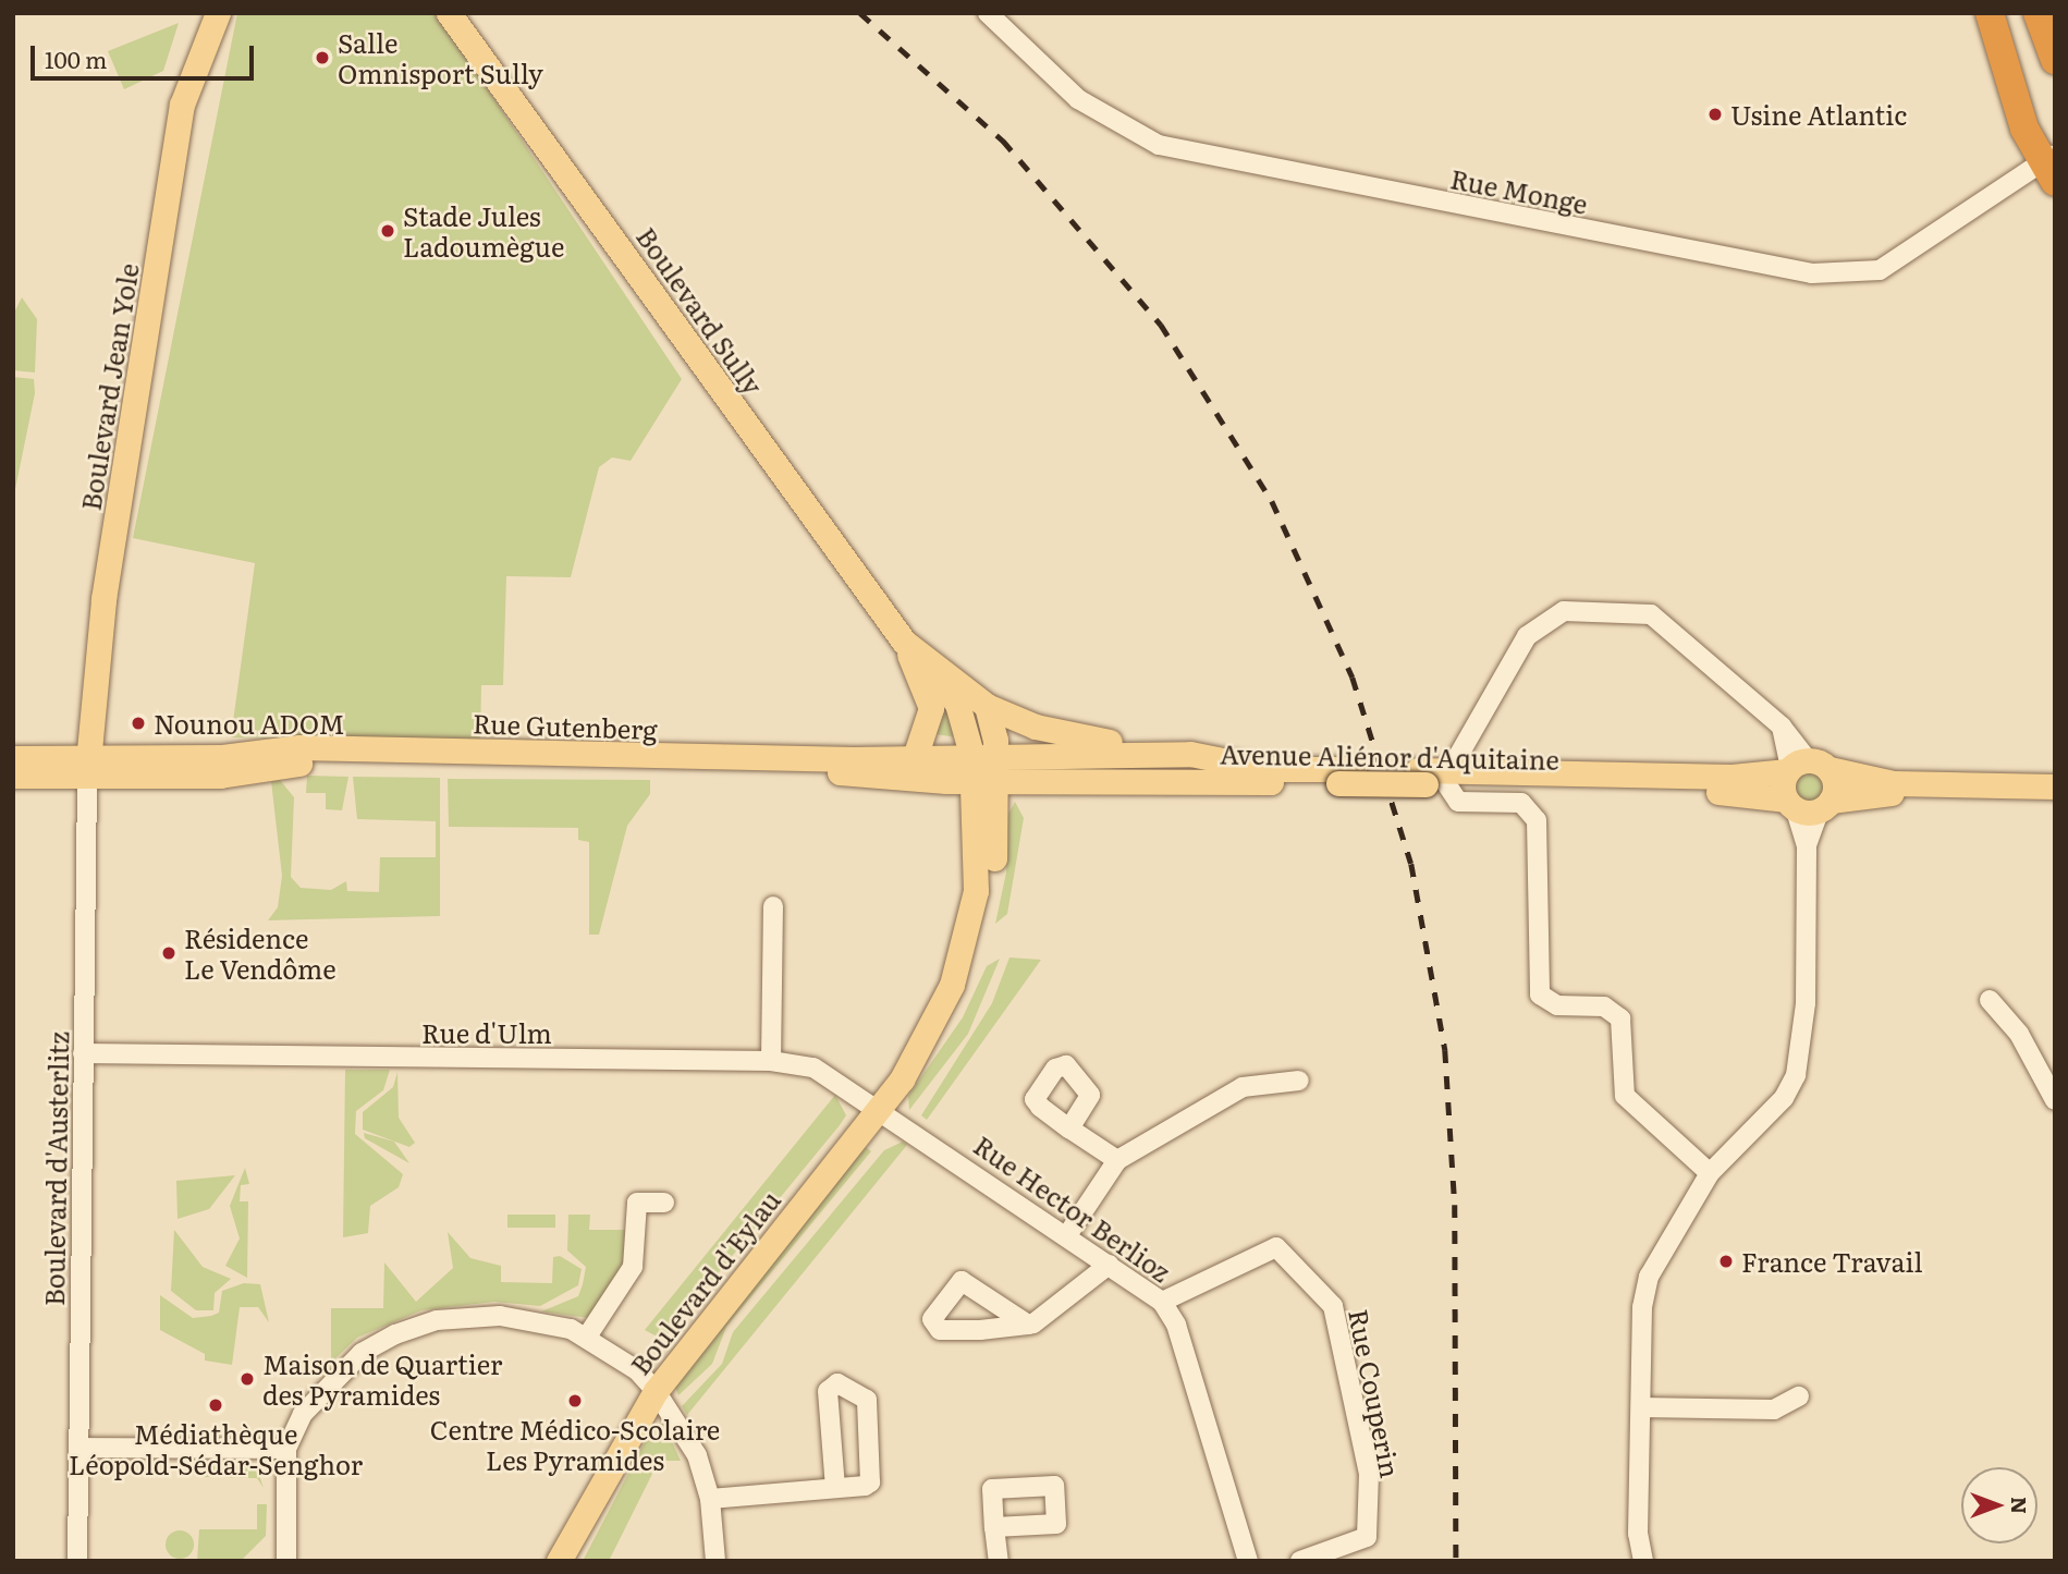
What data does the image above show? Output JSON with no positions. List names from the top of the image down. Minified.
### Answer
{"streets":{"main road":["Boulevard Sully","Boulevard Jean Yole","Rue Gutenberg","Avenue Aliénor d'Aquitaine","Boulevard d'Eylau"],"street":["Rue Monge","Rue d'Ulm","Boulevard d'Austerlitz","Rue Hector Berlioz","Rue Couperin"]},"crossings":[["Boulevard Sully","Rue Gutenberg"],["Boulevard Sully","Avenue Aliénor d'Aquitaine"],["Boulevard Sully","Boulevard d'Eylau"],["Boulevard Jean Yole","Rue Gutenberg"],["Boulevard Jean Yole","Boulevard d'Austerlitz"],["Rue Gutenberg","Avenue Aliénor d'Aquitaine"],["Rue Gutenberg","Boulevard d'Austerlitz"],["Rue Gutenberg","Boulevard d'Eylau"],["Avenue Aliénor d'Aquitaine","Boulevard d'Eylau"],["Rue d'Ulm","Boulevard d'Austerlitz"],["Rue d'Ulm","Rue Hector Berlioz"],["Rue d'Ulm","Boulevard d'Eylau"],["Rue Hector Berlioz","Boulevard d'Eylau"],["Rue Hector Berlioz","Rue Couperin"]],"places":["Salle Omnisport Sully","Usine Atlantic","Stade Jules Ladoumègue","Nounou ADOM","Résidence Le Vendôme","France Travail","Maison de Quartier des Pyramides","Centre Médico-Scolaire Les Pyramides","Médiathèque Léopold-Sédar-Senghor"],"scale_bar":"100 m","north":"right"}
